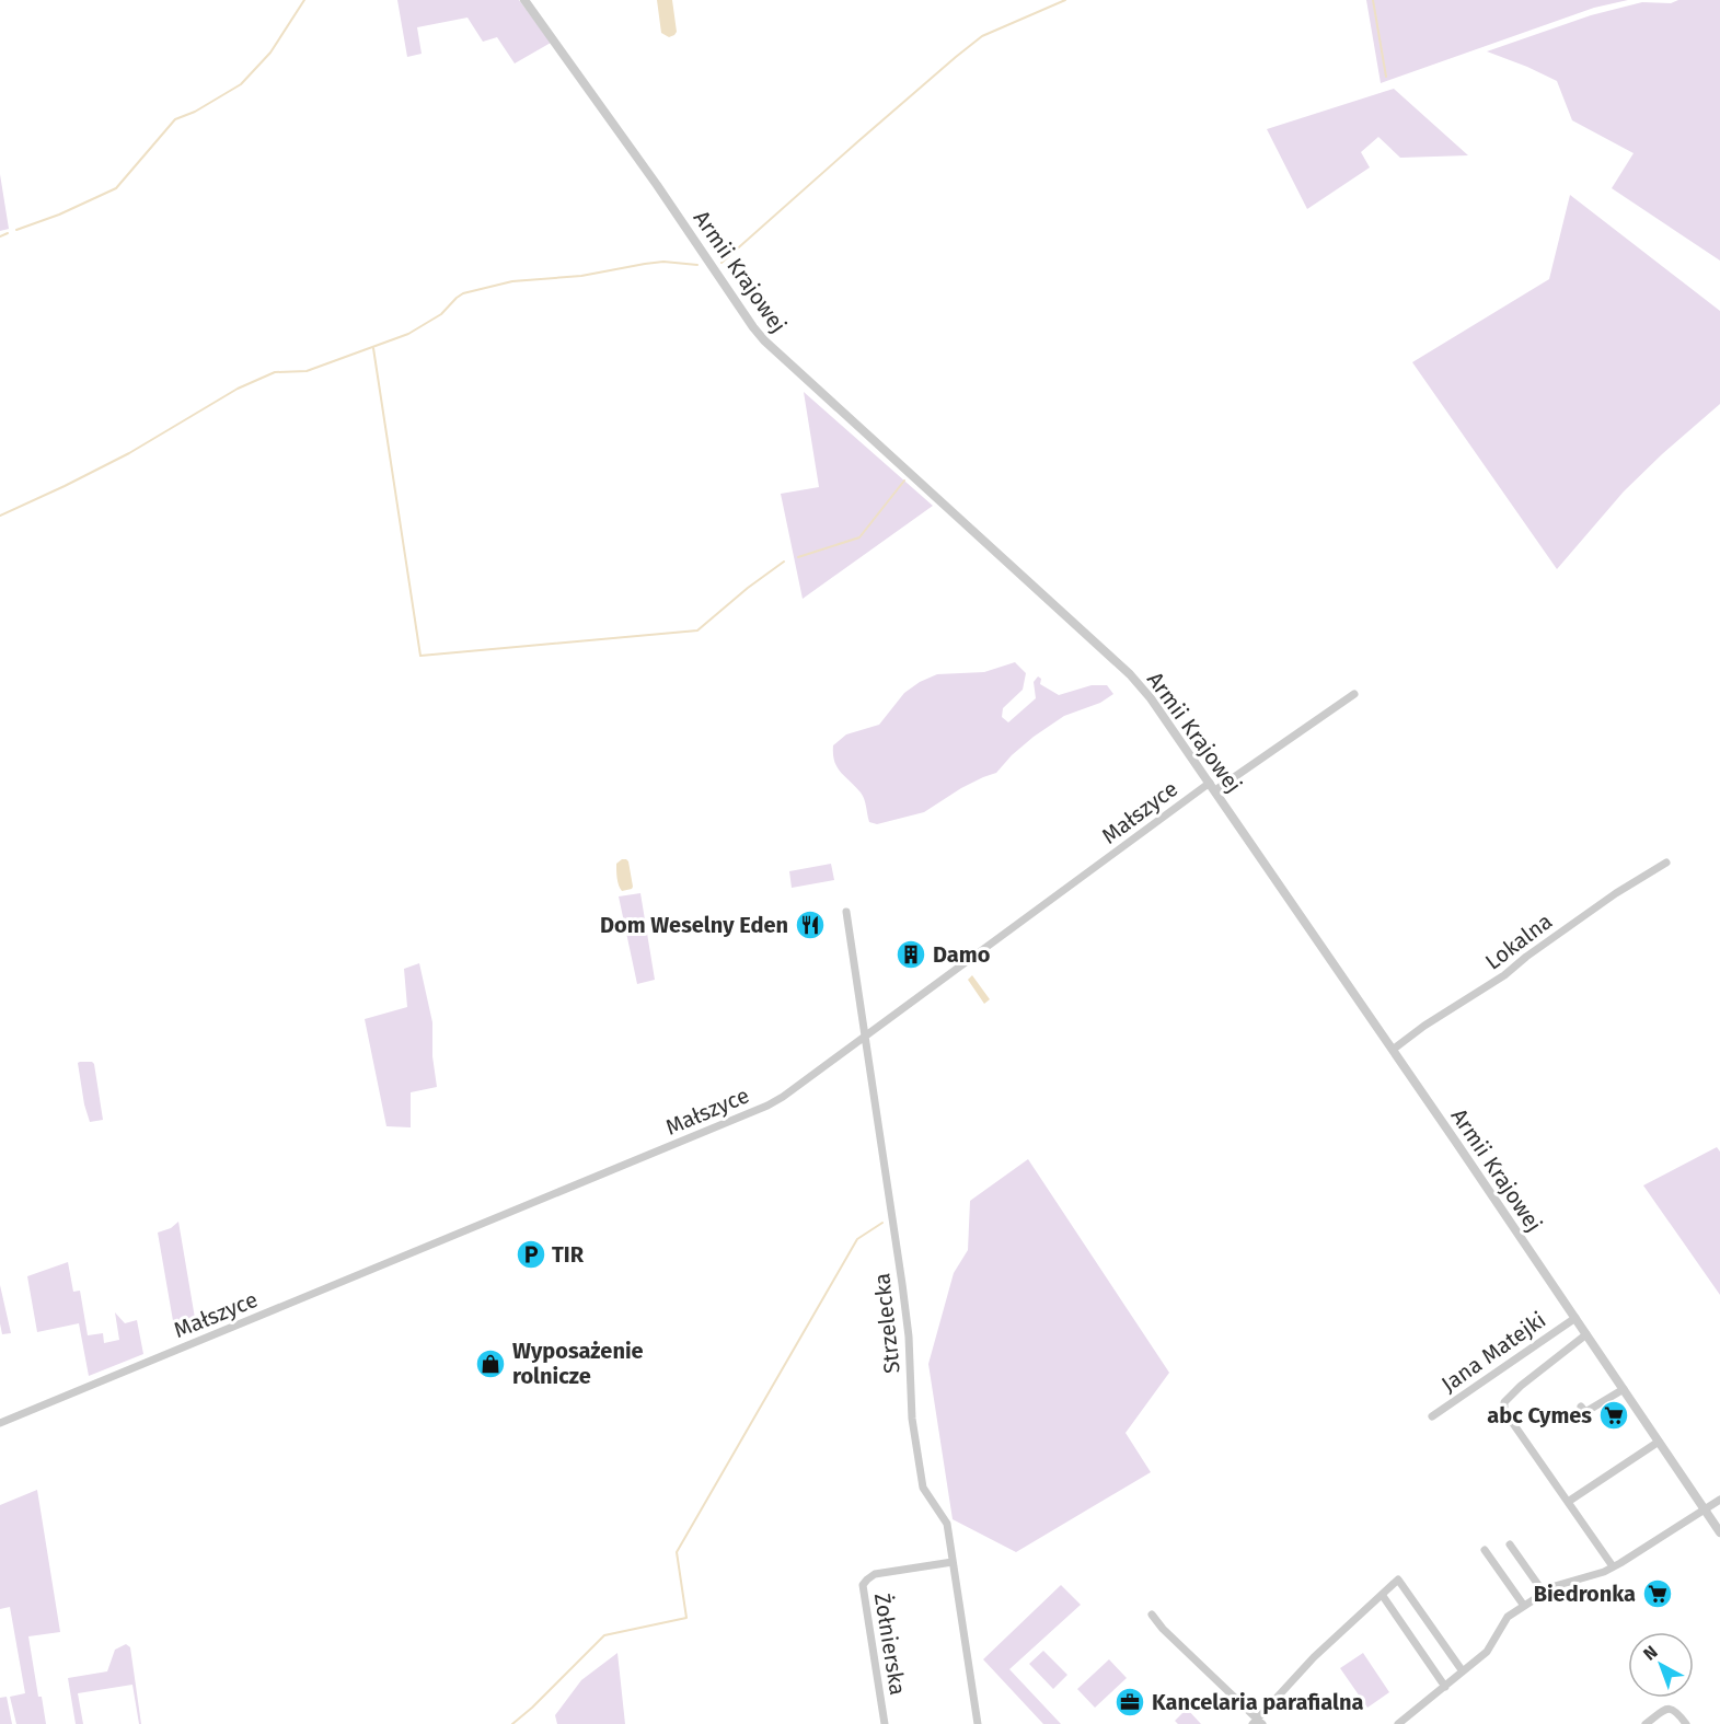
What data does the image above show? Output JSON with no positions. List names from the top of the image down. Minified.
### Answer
{"streets":{"street":["Armii Krajowej","Małszyce","Lokalna","Strzelecka","Jana Matejki","Żołnierska"]},"crossings":[["Armii Krajowej","Małszyce"],["Armii Krajowej","Lokalna"],["Armii Krajowej","Jana Matejki"],["Małszyce","Strzelecka"],["Strzelecka","Żołnierska"]],"places":{"restaurant":["Dom Weselny Eden"],"building":["Damo"],"parking":["TIR"],"shop":["Wyposażenie rolnicze"],"supermarket":["abc Cymes","Biedronka"],"office":["Kancelaria parafialna"]},"north":"top left"}
